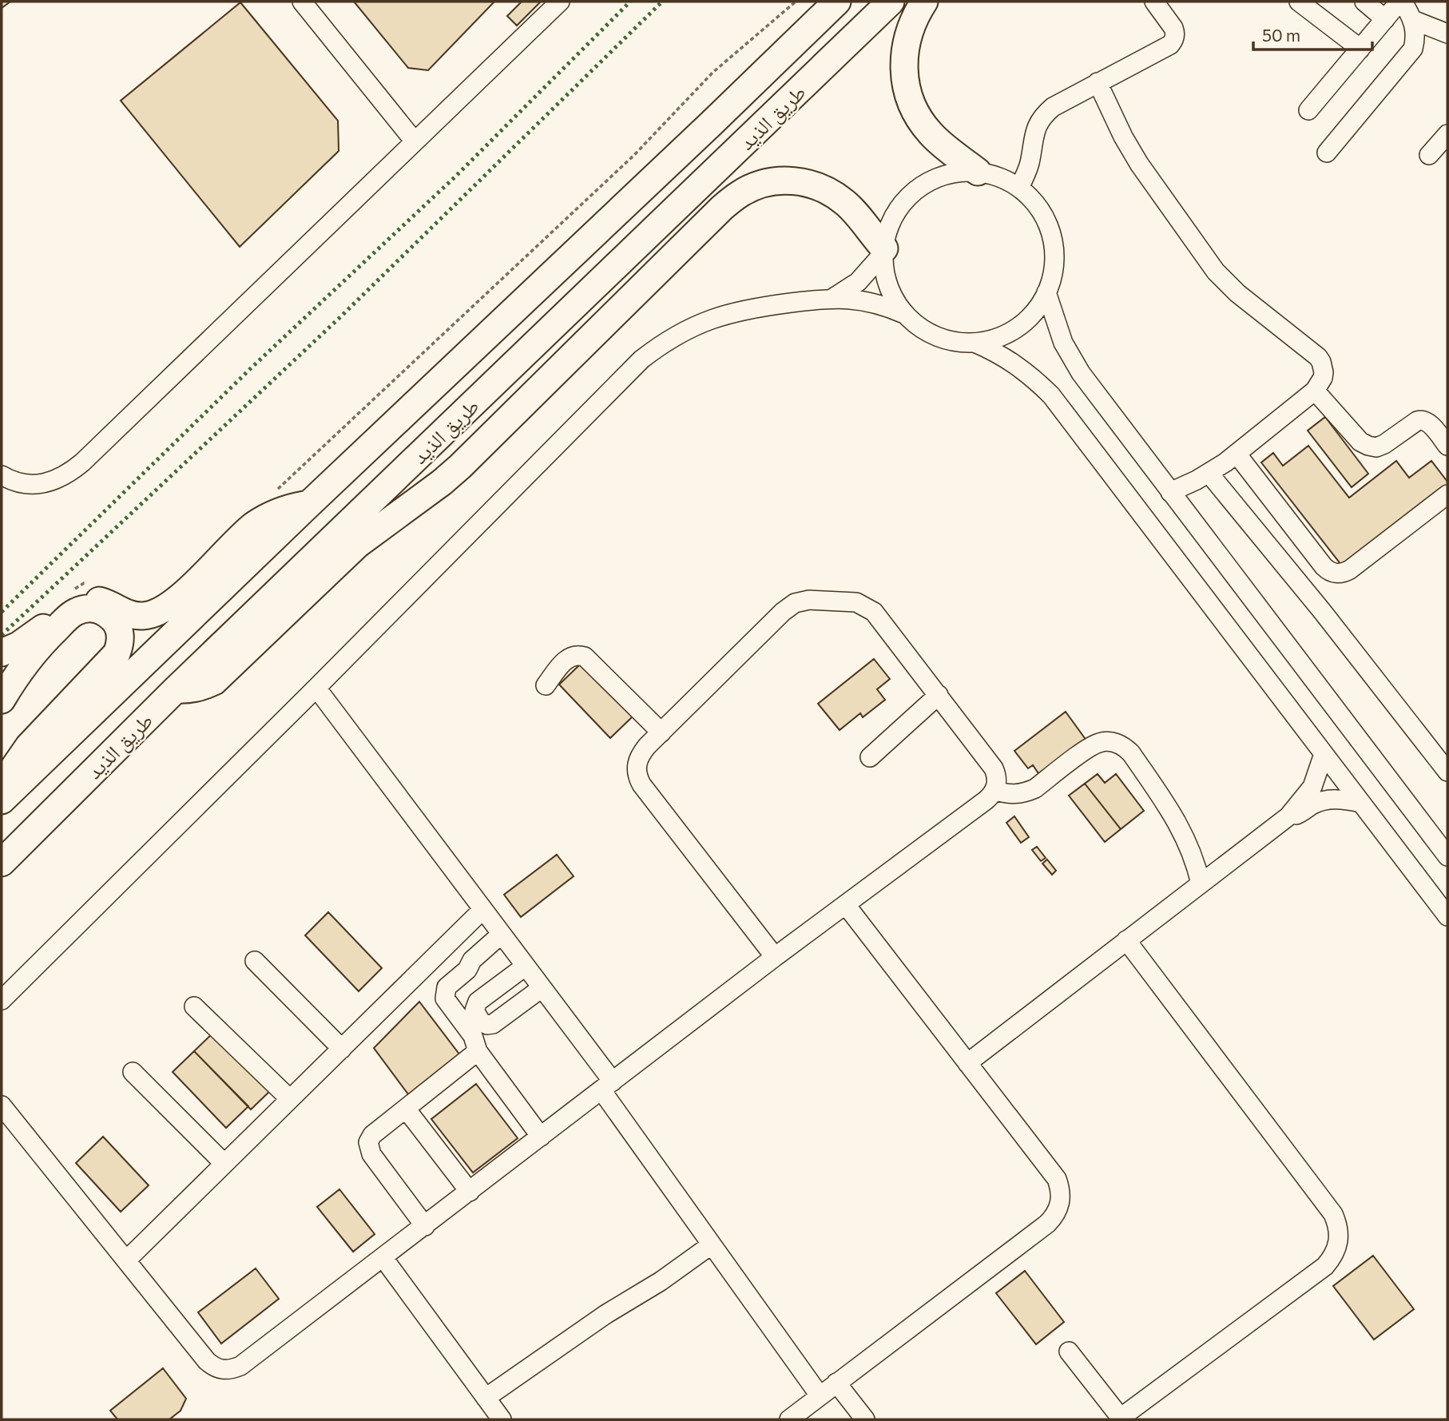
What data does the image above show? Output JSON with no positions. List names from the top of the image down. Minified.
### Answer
{"streets":{"highway":["طريق الذيد"]},"scale_bar":"50 m"}
